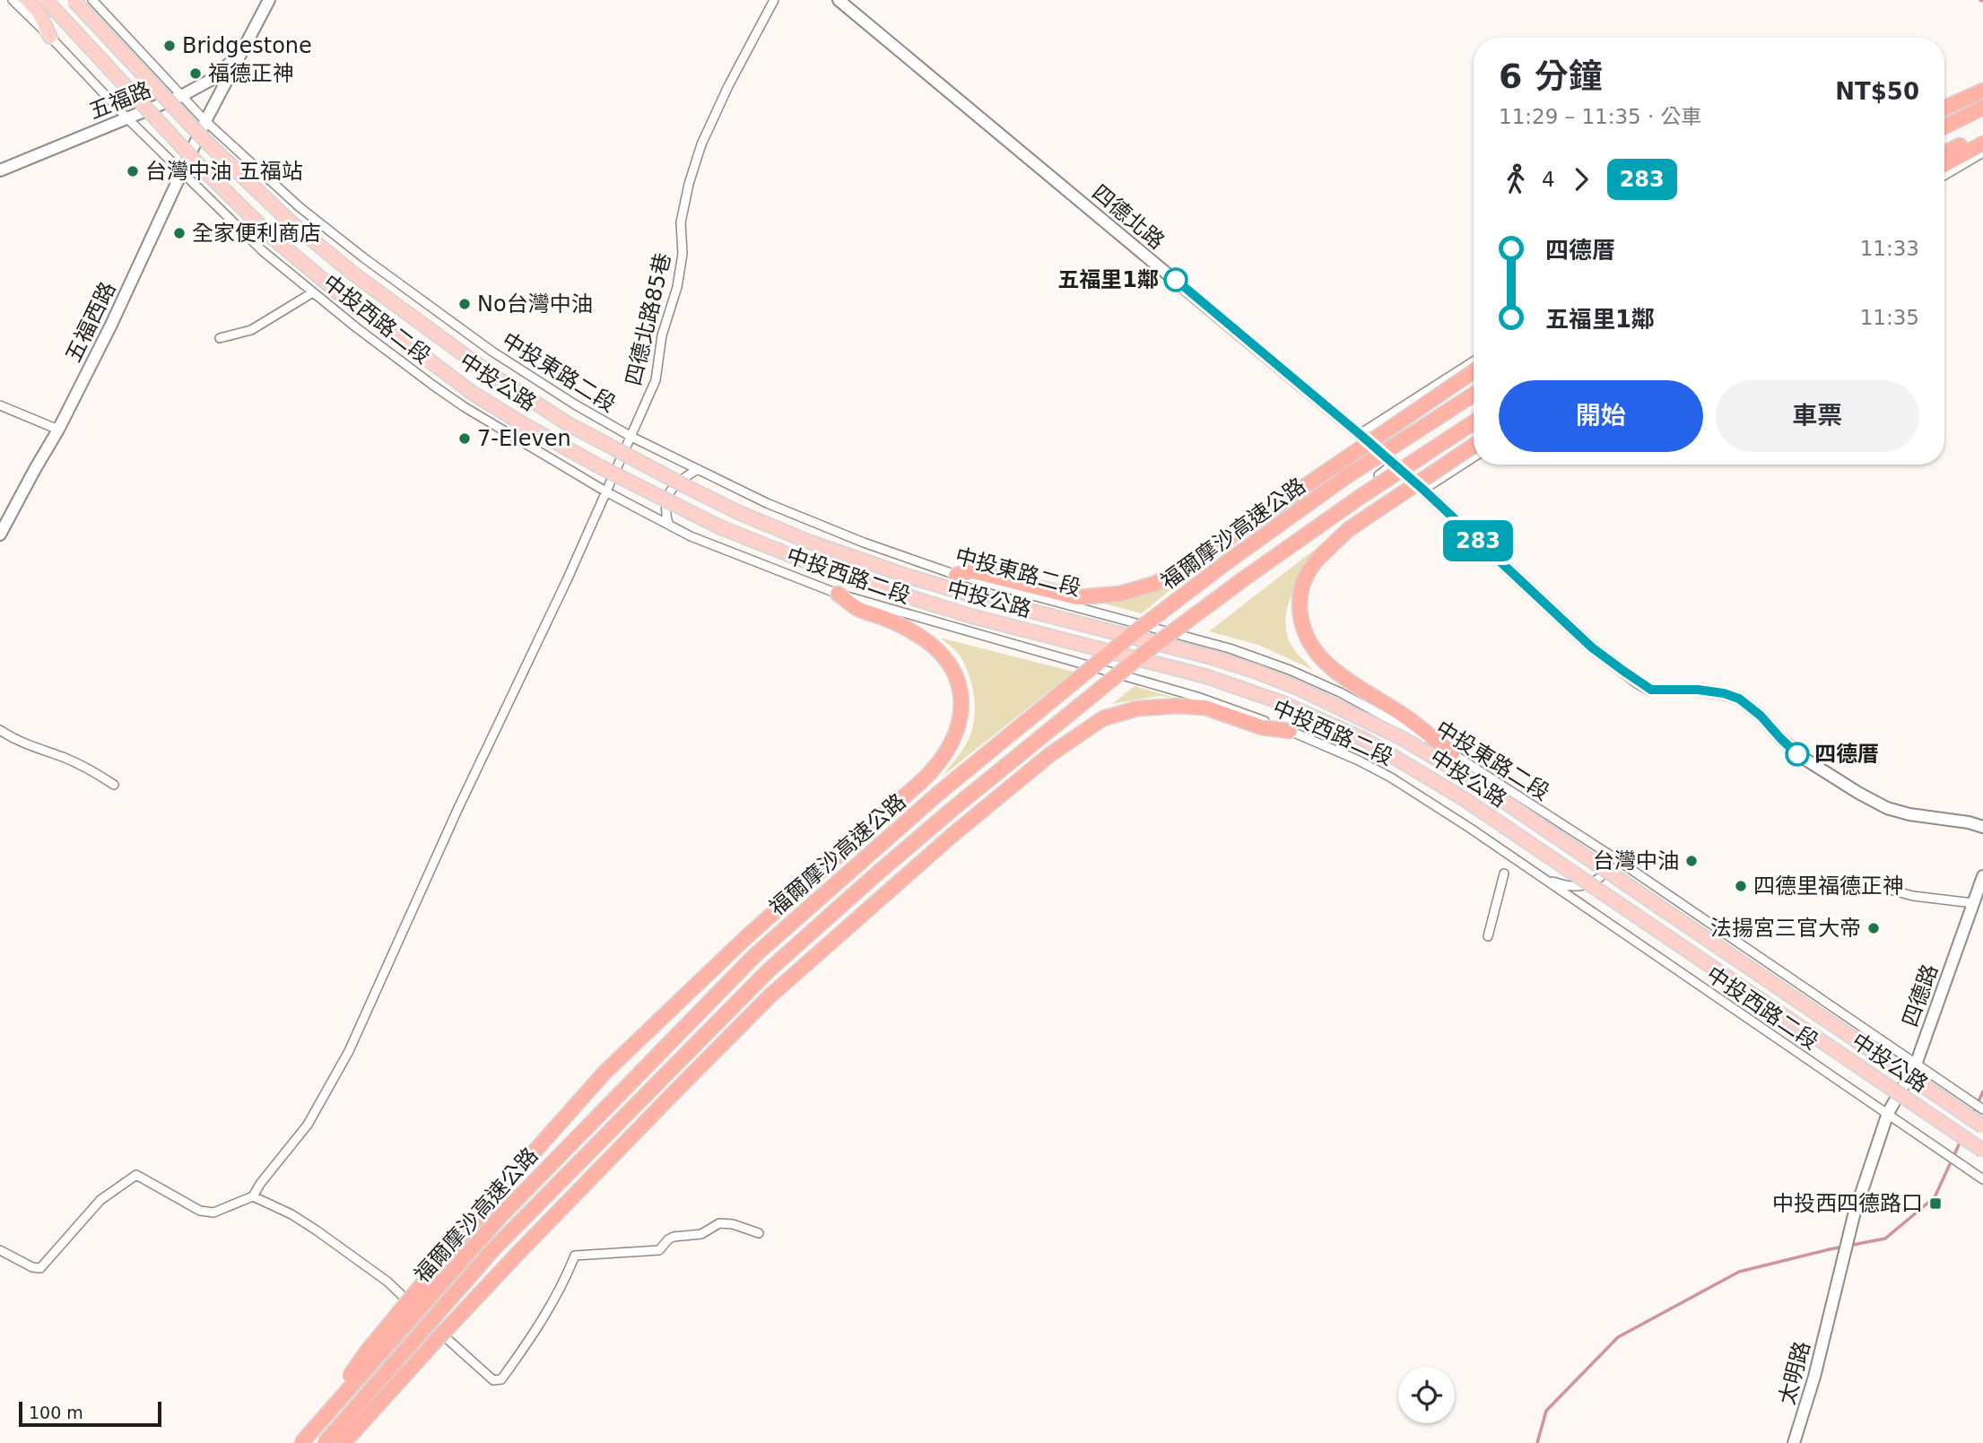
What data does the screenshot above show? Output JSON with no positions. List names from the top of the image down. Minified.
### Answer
{"streets":{"highway":["福爾摩沙高速公路"],"main road":["中投公路"],"street":["五福路","四德北路","中投西路二段","四德北路85巷","五福西路","中投東路二段","四德路","太明路"]},"crossings":[["五福路","中投西路二段"],["五福路","五福西路"],["五福路","中投東路二段"],["中投西路二段","四德北路85巷"],["中投西路二段","五福西路"],["中投西路二段","四德路"],["四德北路85巷","中投東路二段"],["五福西路","中投東路二段"],["中投東路二段","四德路"],["四德路","太明路"]],"places":{"other":["Bridgestone","福德正神","台灣中油 五福站","全家便利商店","五福里1鄰","No台灣中油","7-Eleven","四德厝","台灣中油","四德里福德正神","法揚宮三官大帝"],"transit":["中投西四德路口"]},"lines":["bus line 283"],"scale_bar":"100 m","page":{"on_map":"283","heading":["6 分鐘","11:29 – 11:35 · 公車","NT$50"],"legs":["4","283"],"list":[{"name":"四德厝","value":"11:33"},{"name":"五福里1鄰","value":"11:35"}],"buttons":["開始","車票"],"scale":"100 m"}}
